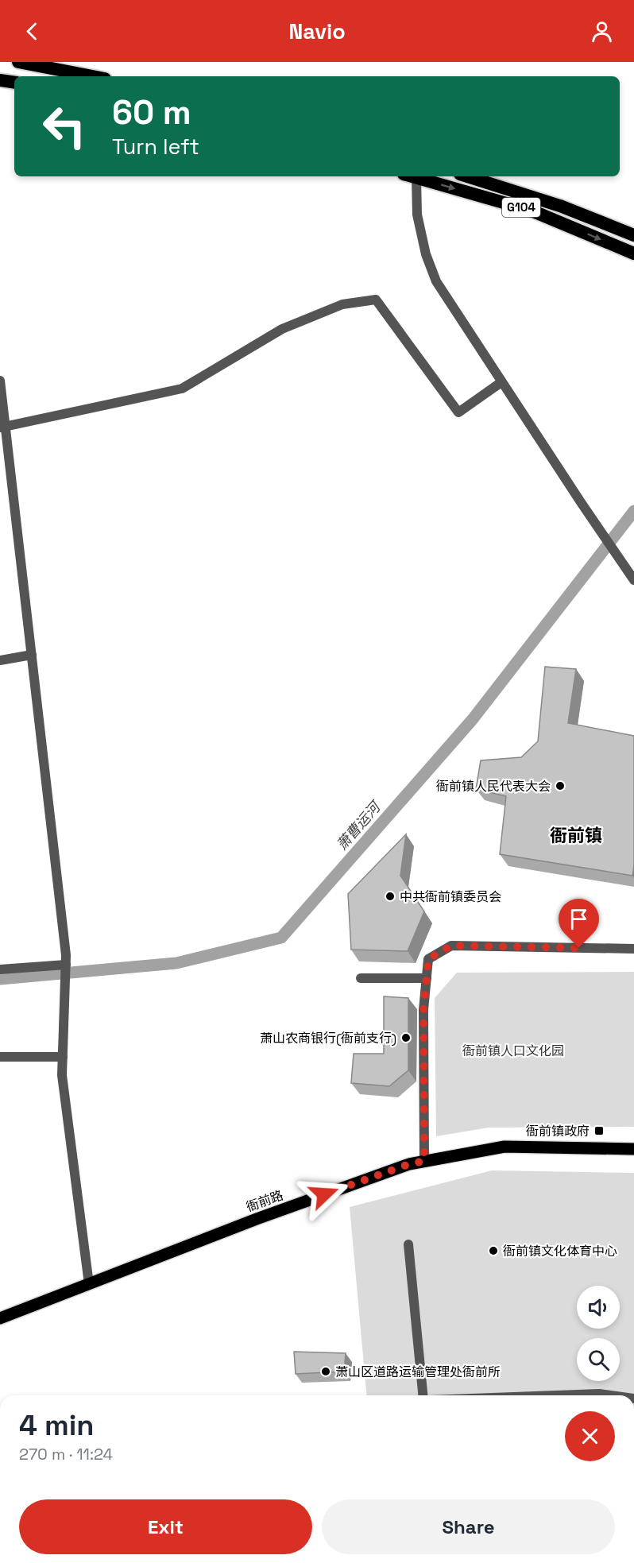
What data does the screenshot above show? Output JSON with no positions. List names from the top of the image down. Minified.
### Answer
{"streets":{"highway":["G104"],"main road":["衙前路"]},"districts":["衙前镇"],"water":["萧曹运河"],"parks":["衙前镇人口文化园"],"places":{"other":["衙前镇人民代表大会","中共衙前镇委员会","萧山农商银行(衙前支行)","衙前镇文化体育中心","萧山区道路运输管理处衙前所"],"transit":["衙前镇政府"]},"page":{"header":"Navio","turn":["60 m","Turn left"],"heading":["4 min","270 m · 11:24"],"buttons":["Exit","Share"]}}
